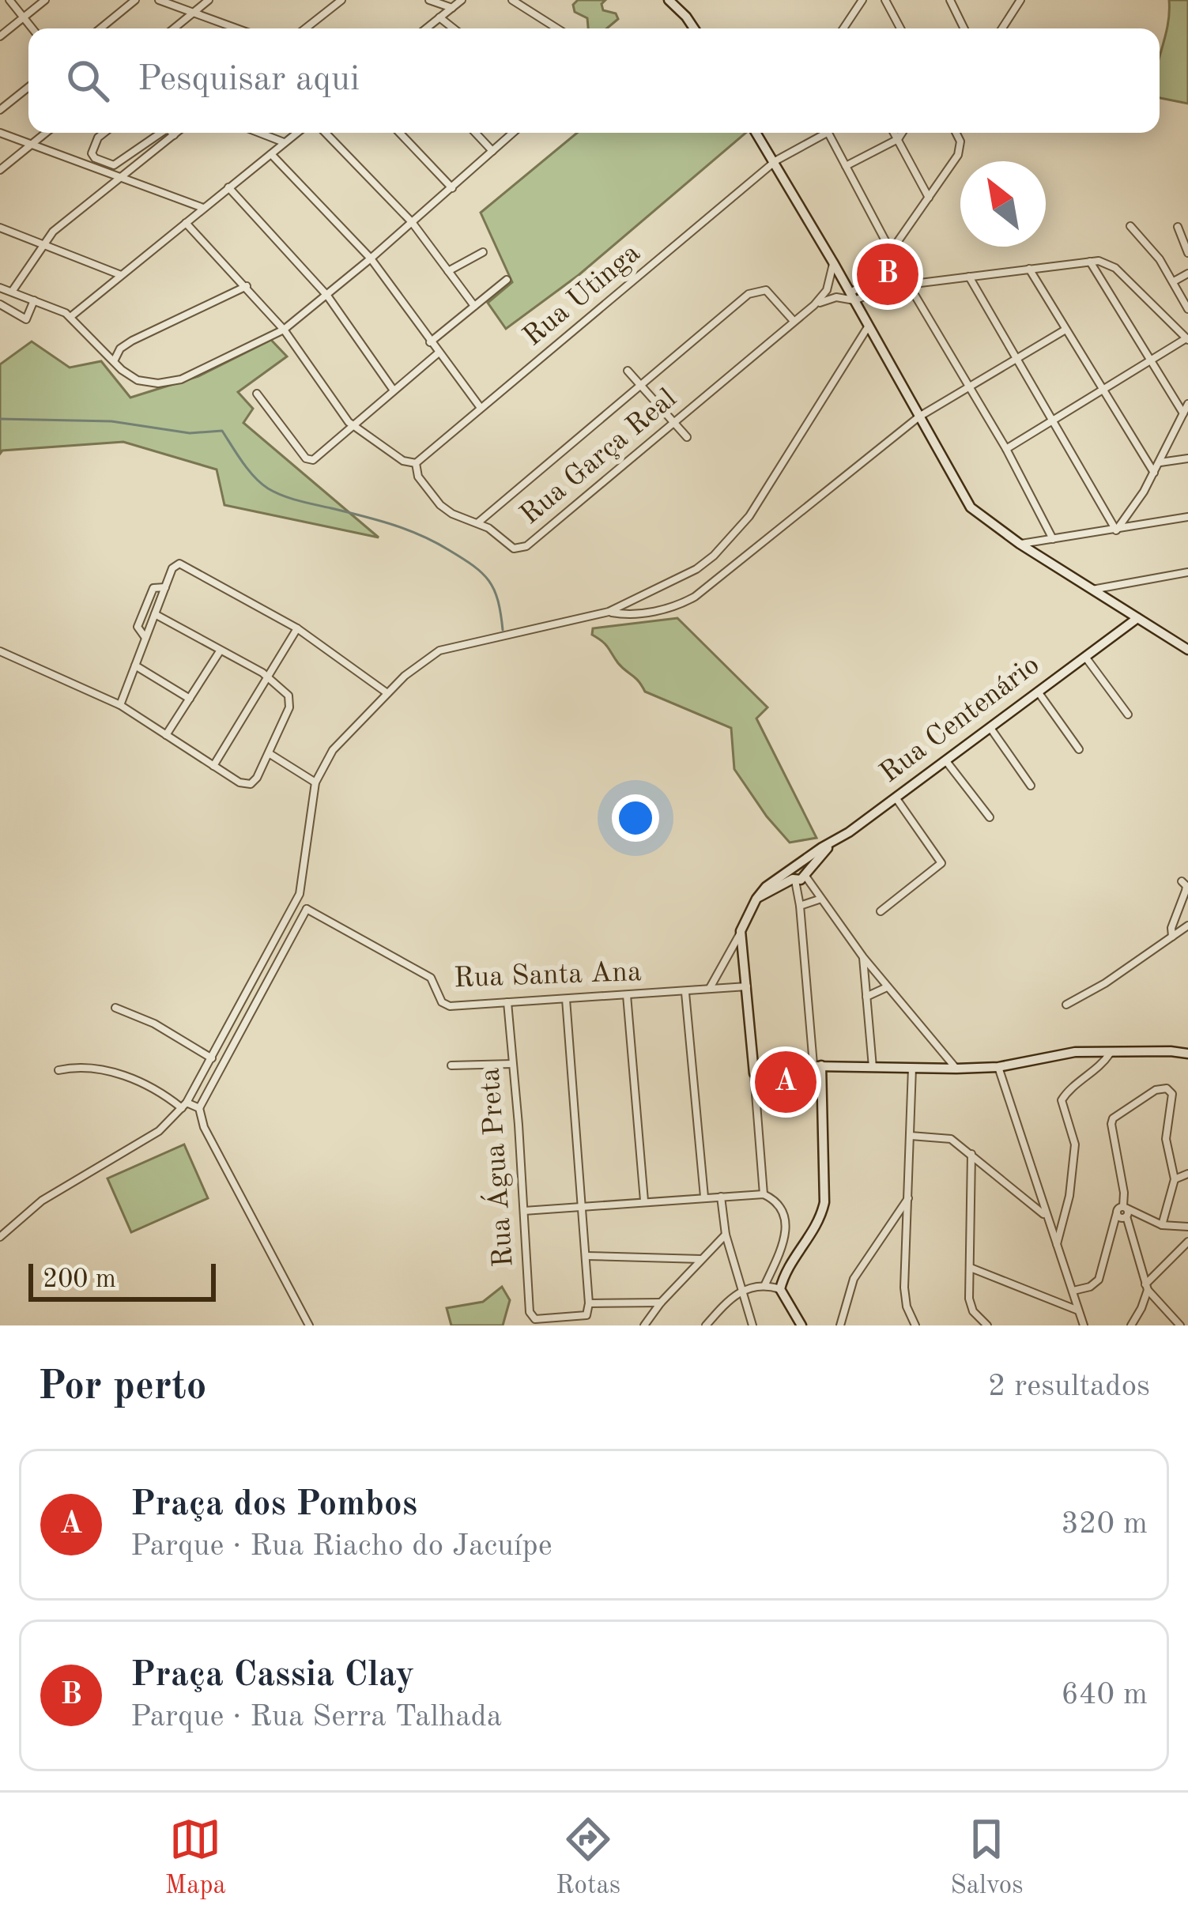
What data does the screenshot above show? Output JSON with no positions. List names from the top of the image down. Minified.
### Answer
{"streets":{"street":["Rua Utinga","Rua Garça Real","Rua Centenário","Rua Santa Ana","Rua Água Preta"]},"crossings":[["Rua Utinga","Rua Garça Real"],["Rua Centenário","Rua Santa Ana"],["Rua Santa Ana","Rua Água Preta"]],"scale_bar":"200 m","north":"top left","page":{"search":"Pesquisar aqui","pins":["B","A"],"scale":"200 m","heading":["Por perto","2 resultados"],"list":[{"mark":"A","name":"Praça dos Pombos","note":"Parque · Rua Riacho do Jacuípe","value":"320 m"},{"mark":"B","name":"Praça Cassia Clay","note":"Parque · Rua Serra Talhada","value":"640 m"}],"nav":["Mapa","Rotas","Salvos"]}}
